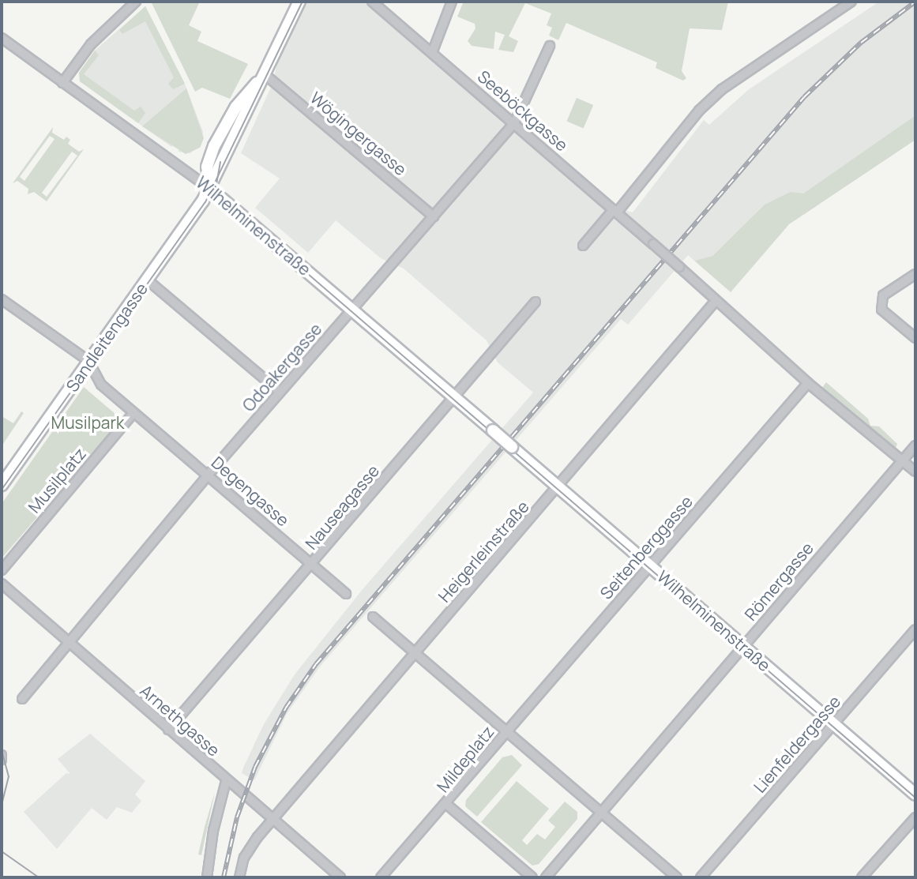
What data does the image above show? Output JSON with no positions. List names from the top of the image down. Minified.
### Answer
{"streets":{"street":["Seeböckgasse","Wögingergasse","Wilhelminenstraße","Sandleitengasse","Odoakergasse","Musilplatz","Degengasse","Nauseagasse","Seitenberggasse","Heigerleinstraße","Römergasse","Arnethgasse","Lienfeldergasse","Mildeplatz"]},"crossings":[["Seeböckgasse","Odoakergasse"],["Seeböckgasse","Heigerleinstraße"],["Wögingergasse","Sandleitengasse"],["Wögingergasse","Odoakergasse"],["Wilhelminenstraße","Sandleitengasse"],["Wilhelminenstraße","Odoakergasse"],["Wilhelminenstraße","Nauseagasse"],["Wilhelminenstraße","Seitenberggasse"],["Wilhelminenstraße","Heigerleinstraße"],["Wilhelminenstraße","Römergasse"],["Wilhelminenstraße","Lienfeldergasse"],["Odoakergasse","Degengasse"],["Odoakergasse","Arnethgasse"],["Musilplatz","Degengasse"],["Degengasse","Nauseagasse"],["Nauseagasse","Arnethgasse"],["Seitenberggasse","Mildeplatz"],["Heigerleinstraße","Arnethgasse"],["Römergasse","Mildeplatz"]],"parks":["Musilpark"]}
